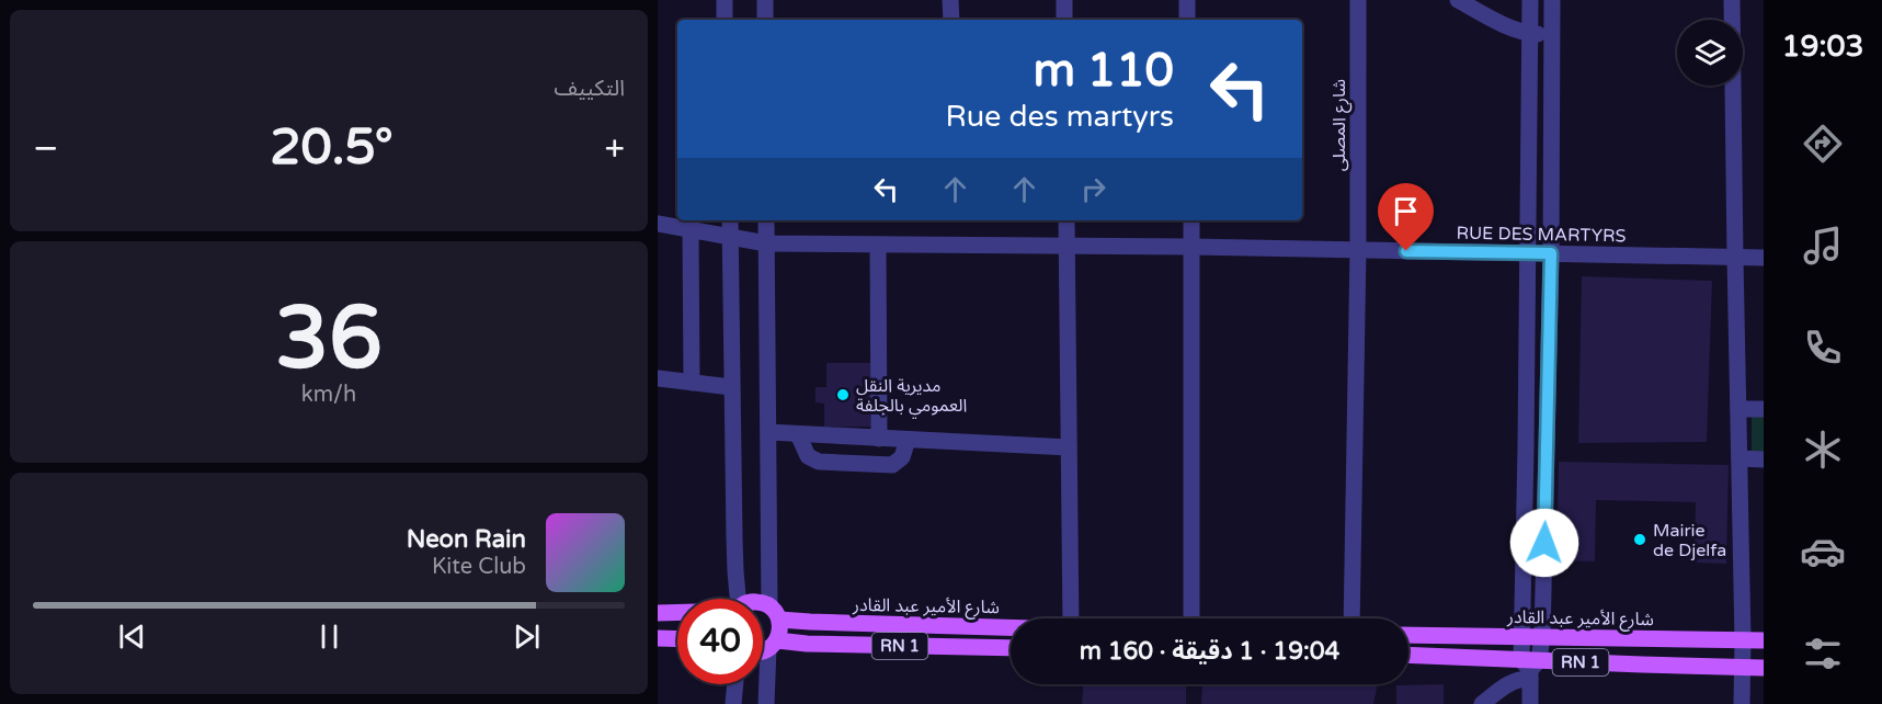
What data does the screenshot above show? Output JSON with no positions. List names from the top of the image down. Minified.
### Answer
{"streets":{"main road":["شارع الأمير عبد القادر","RN 1"],"street":["شارع المصلى","RUE DES MARTYRS"]},"crossings":[["شارع المصلى","RUE DES MARTYRS"]],"places":["مديرية النقل العمومي بالجلفة","Mairie de Djelfa"],"page":{"tabs":"19:03","tile":["التكييف",["36","km/h"]],"turn":["110 m","Rue des martyrs"],"heat":["−","20.5°","+"],"song":["Neon Rain","Kite Club"],"limit":"40","trip":"19:04 · 1 دقيقة · 160 m"}}
